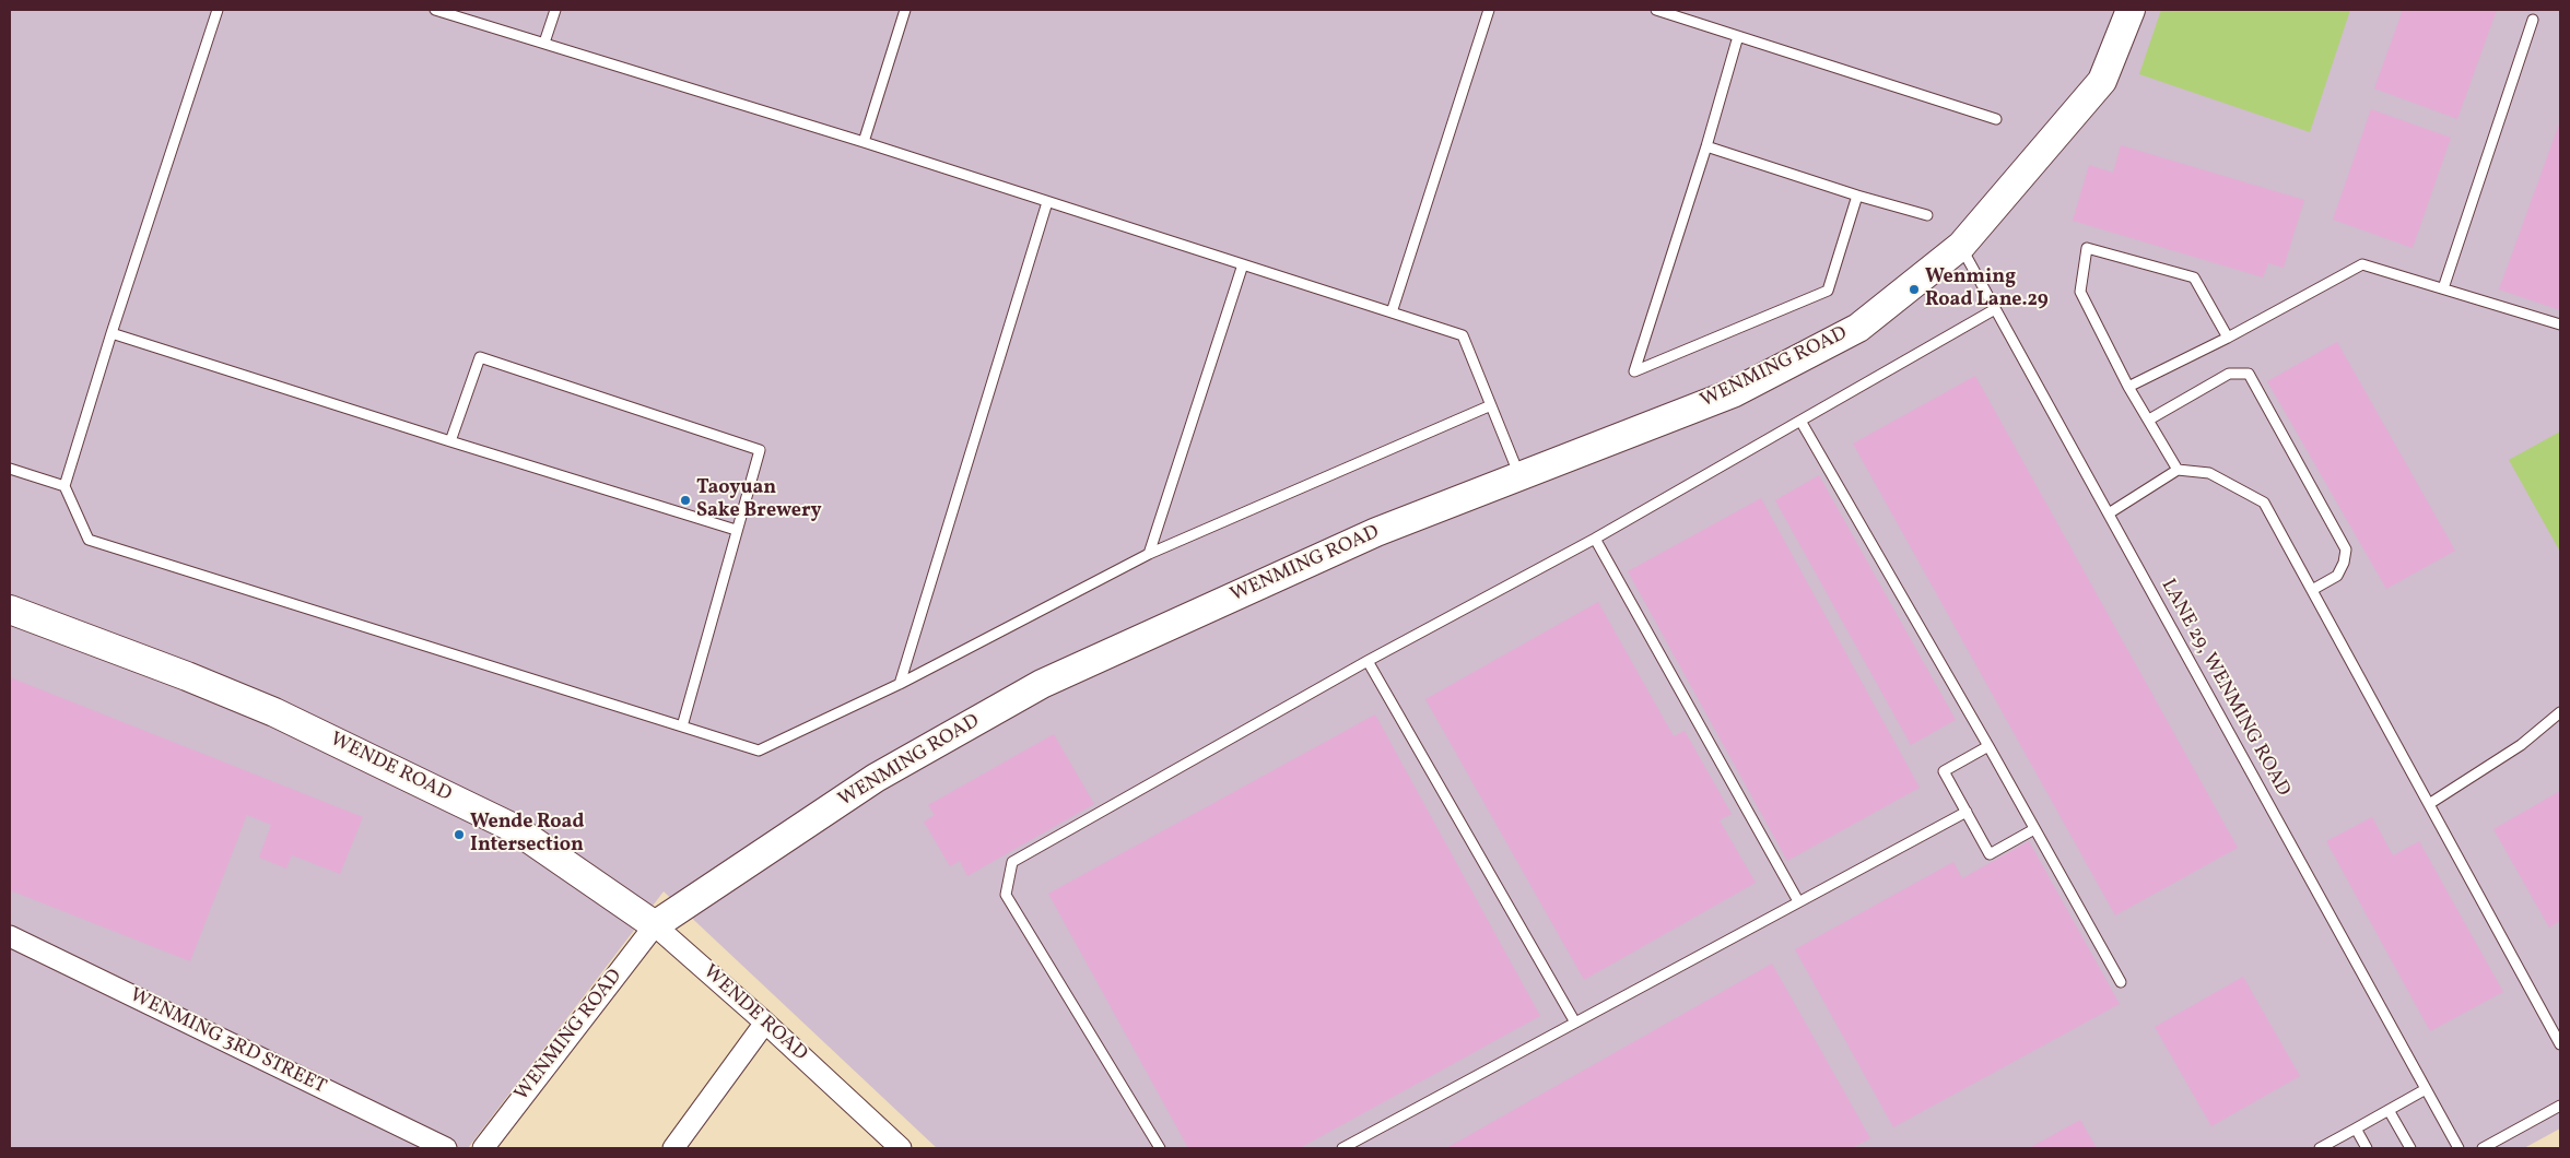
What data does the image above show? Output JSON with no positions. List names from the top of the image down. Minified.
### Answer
{"streets":{"street":["WENMING ROAD","WENDE ROAD","WENMING 3RD STREET"],"lane":["LANE 29, WENMING ROAD"]},"crossings":[["WENMING ROAD","LANE 29, WENMING ROAD"],["WENMING ROAD","WENDE ROAD"]],"places":["Wenming Road Lane.29","Taoyuan Sake Brewery","Wende Road Intersection"]}
